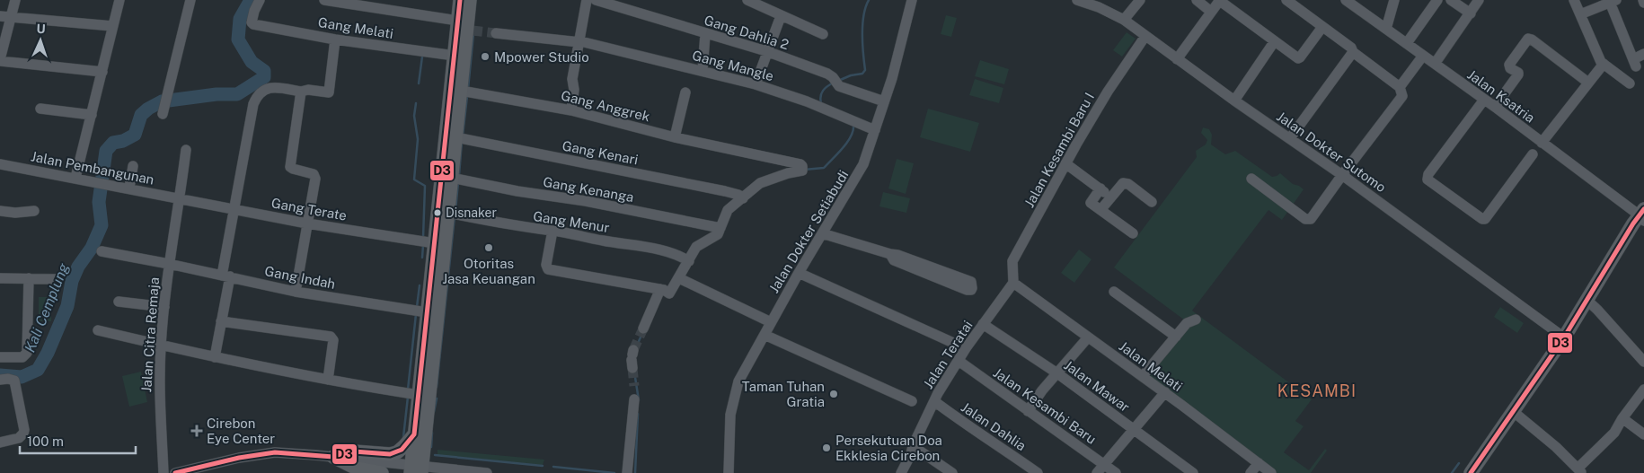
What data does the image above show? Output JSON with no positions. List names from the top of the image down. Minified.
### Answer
{"streets":{"street":["Gang Melati","Gang Dahlia 2","Gang Mangle","Jalan Ksatria","Gang Anggrek","Jalan Kesambi Baru I","Jalan Dokter Sutomo","Gang Kenari","Jalan Pembangunan","Gang Kenanga","Gang Terate","Gang Menur","Jalan Dokter Setiabudi","Gang Indah","Jalan Citra Remaja","Jalan Teratai","Jalan Melati","Jalan Mawar","Jalan Kesambi Baru","Jalan Dahlia"]},"crossings":[["Gang Dahlia 2","Jalan Dokter Setiabudi"],["Gang Mangle","Jalan Dokter Setiabudi"],["Gang Anggrek","Gang Kenari"],["Jalan Kesambi Baru I","Jalan Dokter Sutomo"],["Jalan Kesambi Baru I","Jalan Teratai"],["Jalan Kesambi Baru I","Jalan Melati"],["Jalan Pembangunan","Gang Terate"],["Jalan Pembangunan","Jalan Citra Remaja"],["Gang Terate","Jalan Citra Remaja"],["Gang Indah","Jalan Citra Remaja"],["Jalan Teratai","Jalan Melati"],["Jalan Teratai","Jalan Mawar"],["Jalan Teratai","Jalan Kesambi Baru"],["Jalan Teratai","Jalan Dahlia"]],"districts":["KESAMBI"],"water":["Kali Cemplung"],"places":{"other":["Mpower Studio","Disnaker","Otoritas Jasa Keuangan","Taman Tuhan Gratia","Persekutuan Doa Ekklesia Cirebon"],"health":["Cirebon Eye Center"]},"lines":["transit line D3"],"scale_bar":"100 m","north":"top"}
